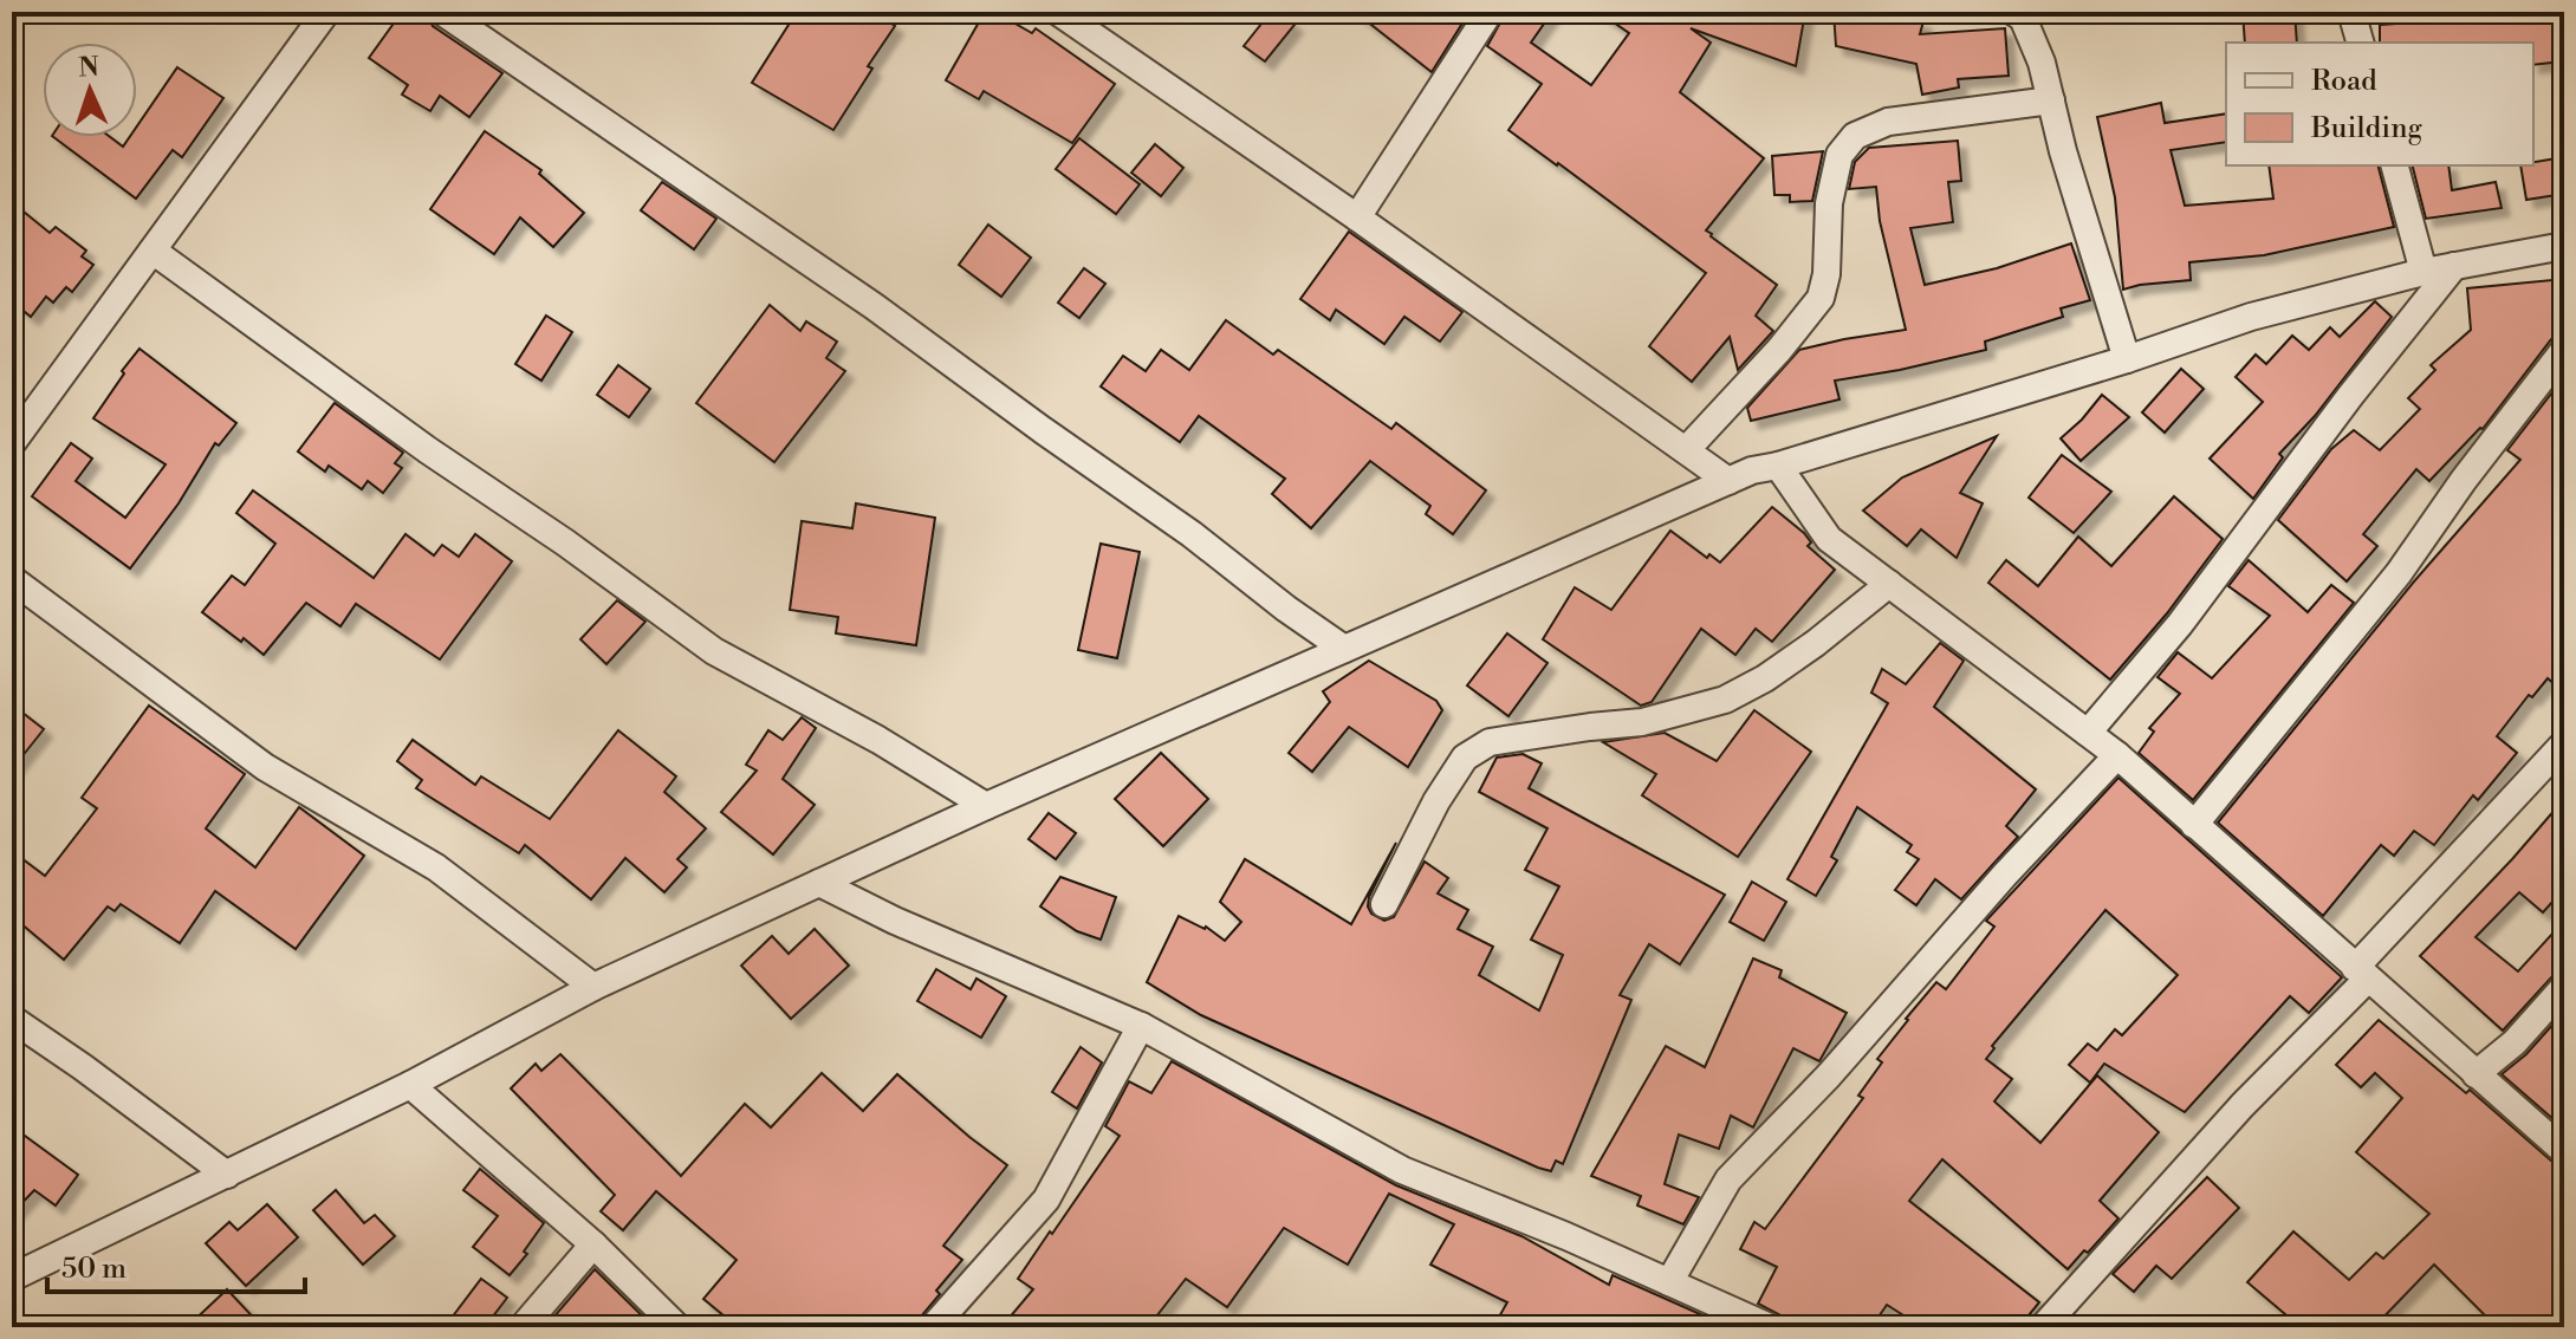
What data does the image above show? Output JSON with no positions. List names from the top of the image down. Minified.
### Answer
{"legend":["Road","Building"],"scale_bar":"50 m","north":"top"}
